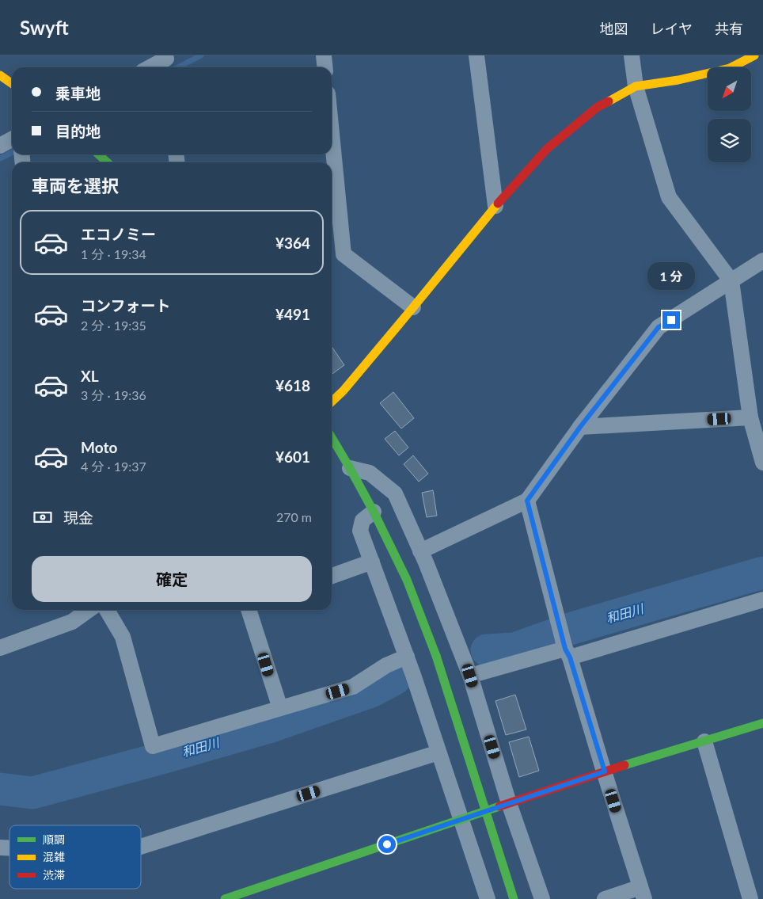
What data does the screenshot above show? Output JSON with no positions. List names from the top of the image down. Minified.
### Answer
{"water":["和田川"],"legend":["順調","混雑","渋滞"],"north":"bottom left","page":{"header":"Swyft","nav":["地図","レイヤ","共有"],"banner":["乗車地","目的地"],"heading":"車両を選択","list":[{"name":"エコノミー","note":"1 分 · 19:34","value":"¥364"},{"name":"コンフォート","note":"2 分 · 19:35","value":"¥491"},{"name":"XL","note":"3 分 · 19:36","value":"¥618"},{"name":"Moto","note":"4 分 · 19:37","value":"¥601"}],"bubble":"1 分","pay":["現金","270 m"],"buttons":"確定"}}
